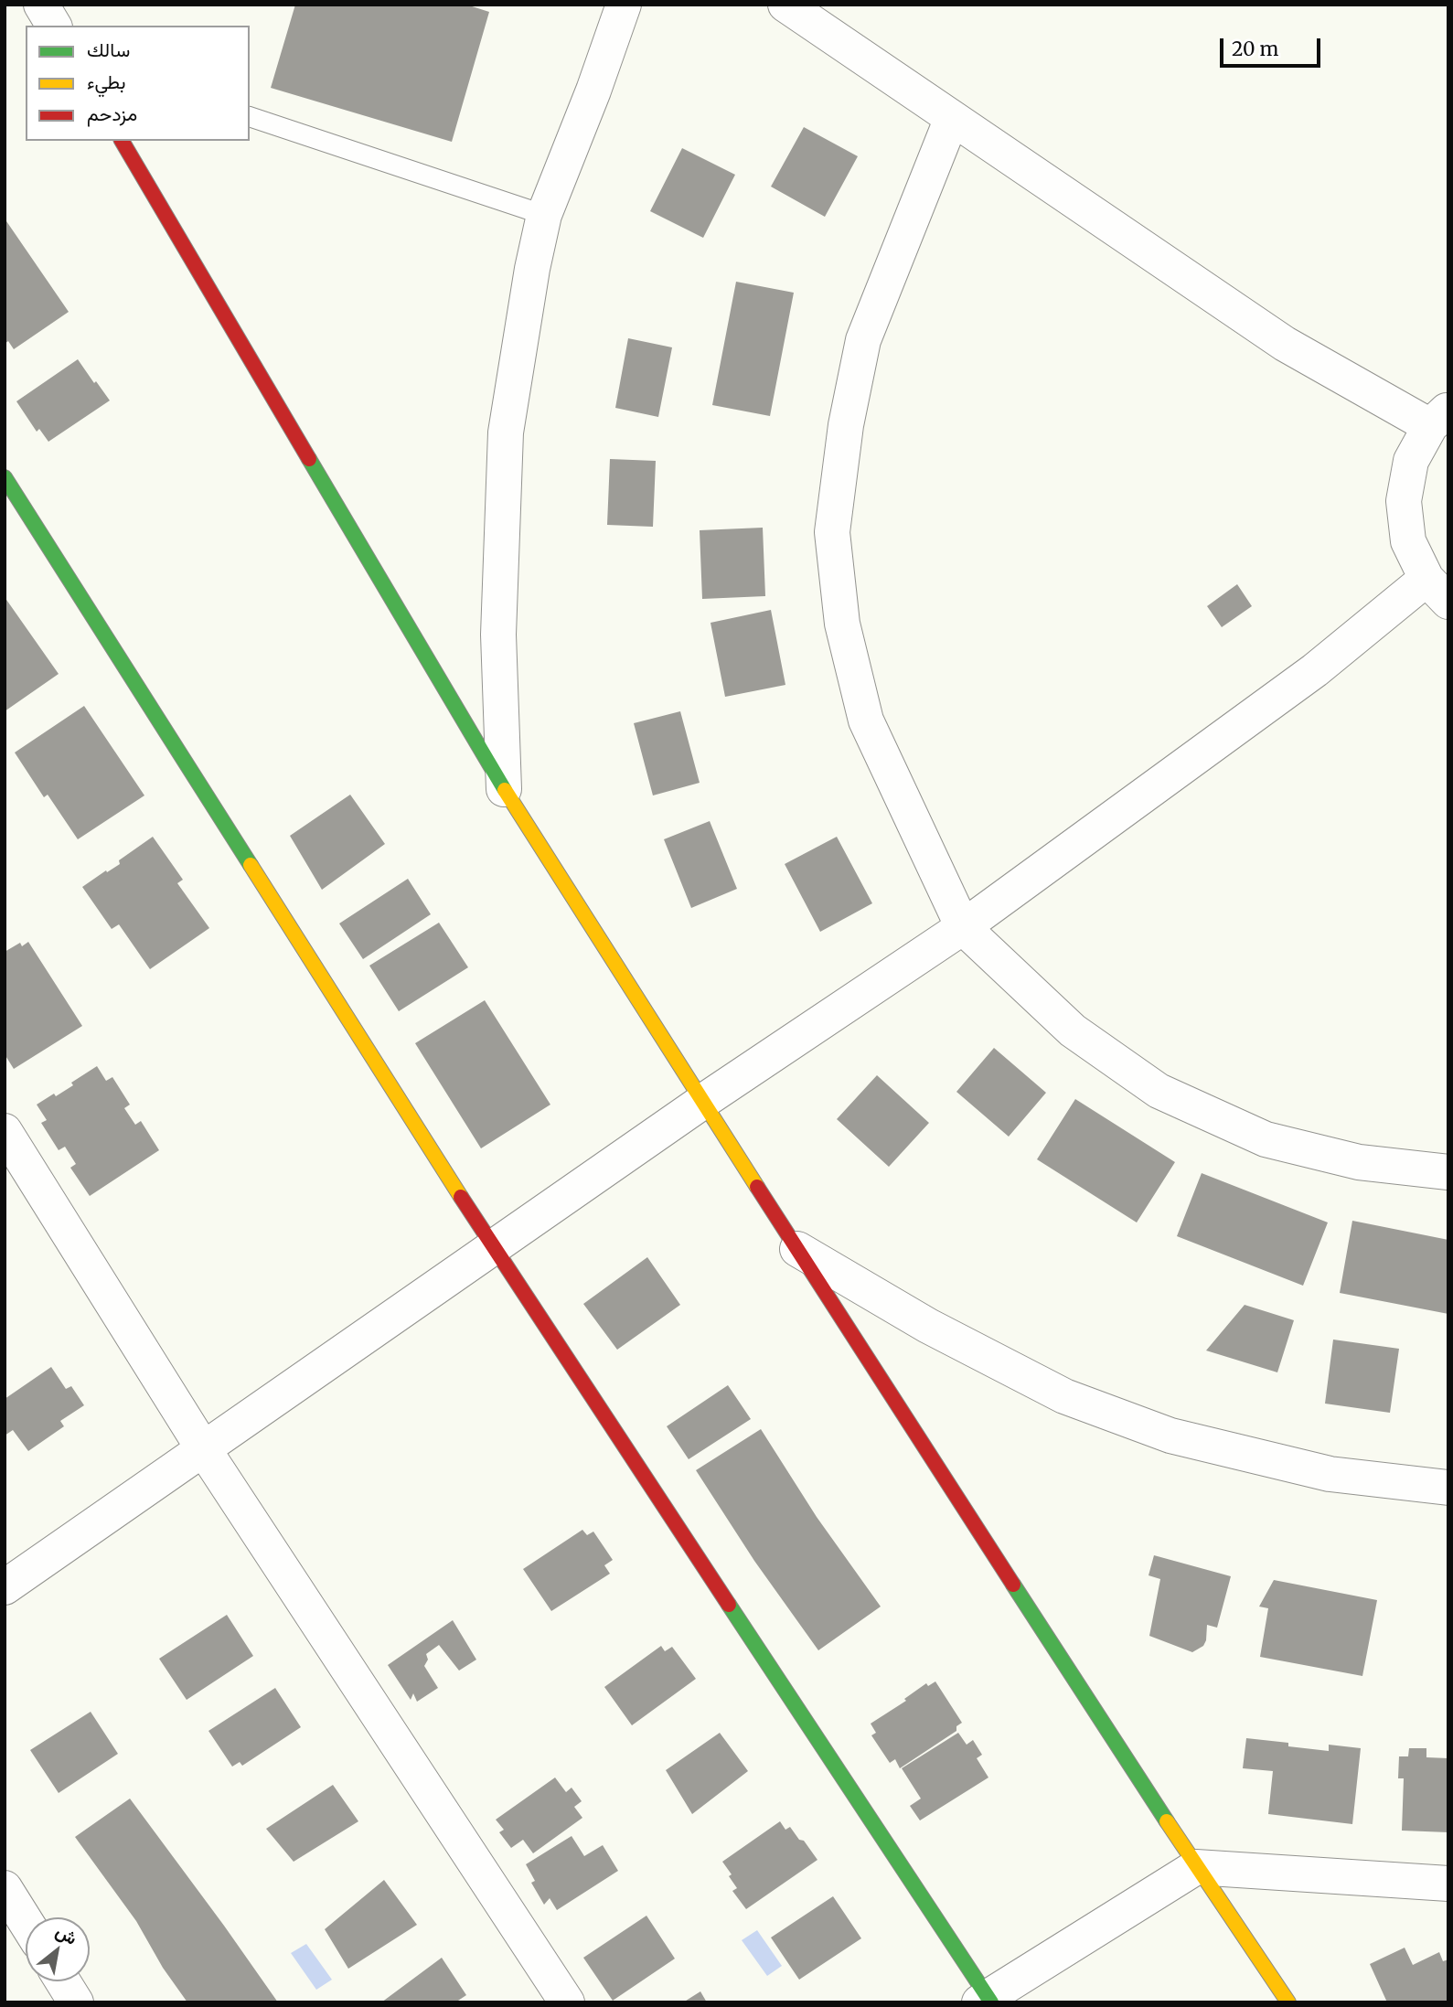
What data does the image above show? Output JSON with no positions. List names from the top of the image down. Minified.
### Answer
{"legend":["سالك","بطيء","مزدحم"],"scale_bar":"20 m","north":"top right"}
